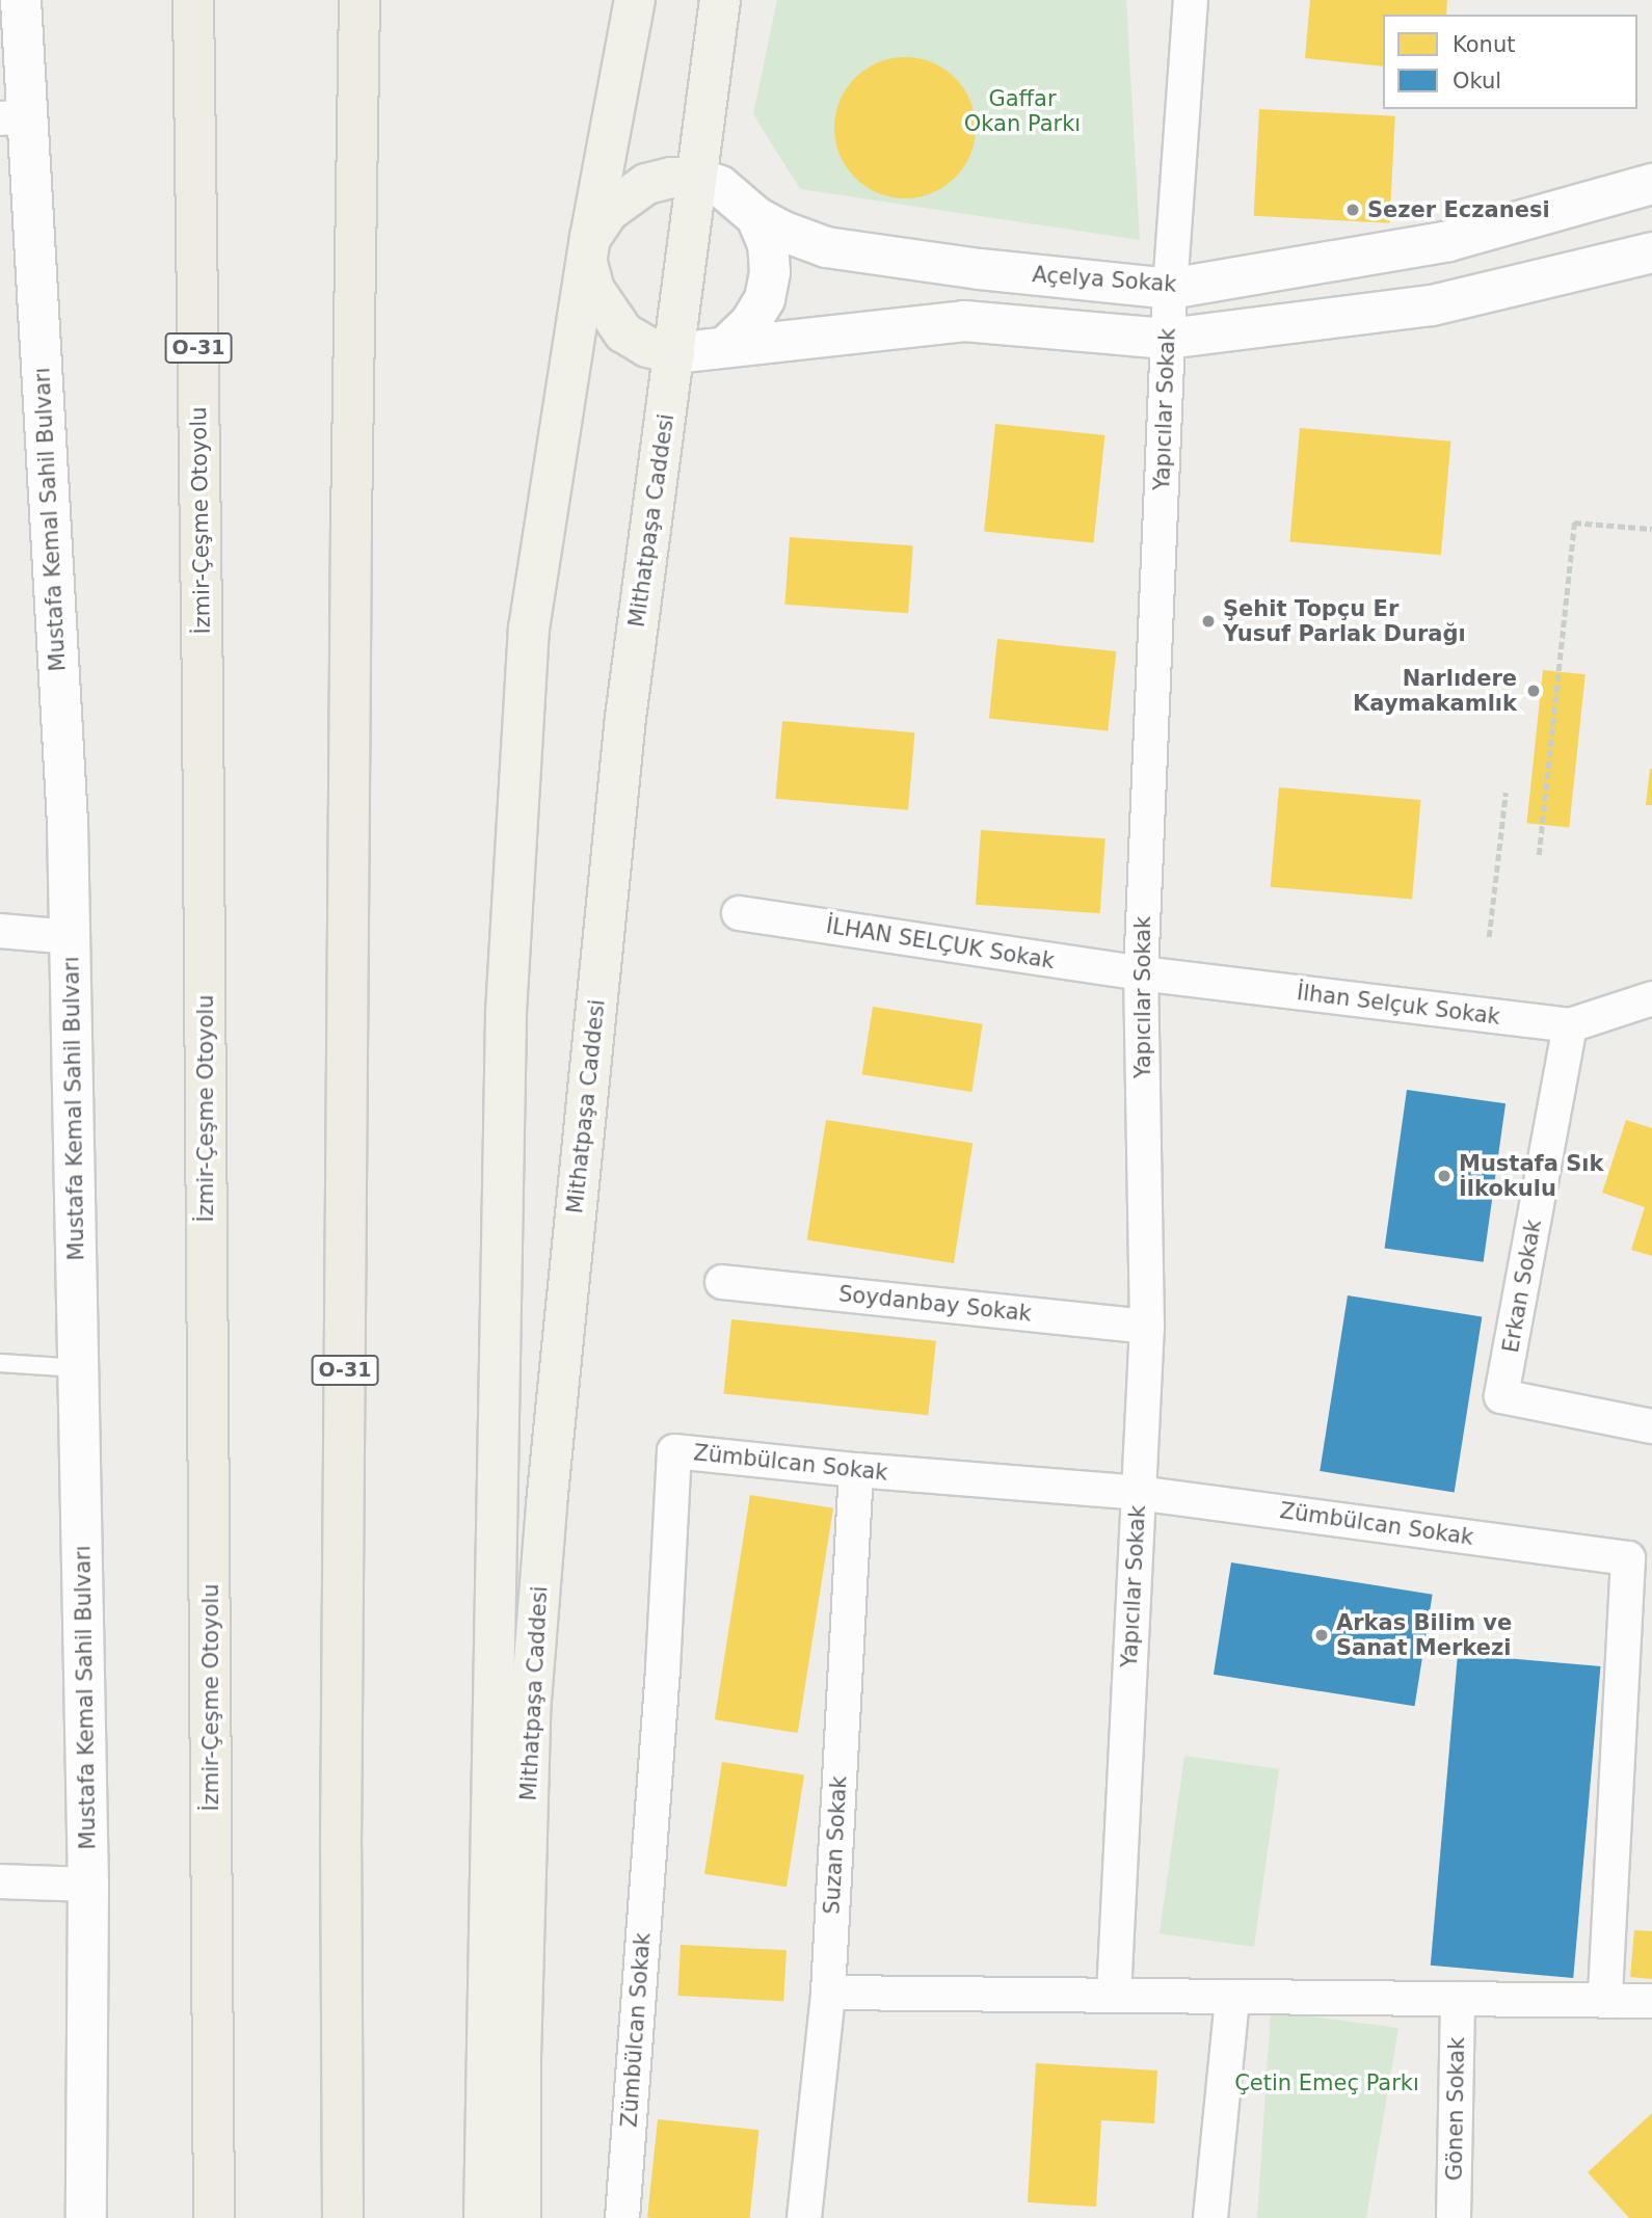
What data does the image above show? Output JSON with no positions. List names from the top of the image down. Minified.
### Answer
{"streets":{"highway":["O-31","İzmir-Çeşme Otoyolu"],"main road":["Açelya Sokak","Mustafa Kemal Sahil Bulvarı","Mithatpaşa Caddesi"],"street":["Yapıcılar Sokak","İLHAN SELÇUK Sokak","İlhan Selçuk Sokak","Erkan Sokak","Soydanbay Sokak","Zümbülcan Sokak","Suzan Sokak","Gönen Sokak"]},"crossings":[["Açelya Sokak","Yapıcılar Sokak"],["Açelya Sokak","Mithatpaşa Caddesi"],["Yapıcılar Sokak","İLHAN SELÇUK Sokak"],["Yapıcılar Sokak","İlhan Selçuk Sokak"],["Yapıcılar Sokak","Soydanbay Sokak"],["Yapıcılar Sokak","Zümbülcan Sokak"],["İLHAN SELÇUK Sokak","İlhan Selçuk Sokak"],["İlhan Selçuk Sokak","Erkan Sokak"],["Zümbülcan Sokak","Suzan Sokak"]],"parks":["Gaffar Okan Parkı","Çetin Emeç Parkı"],"places":["Sezer Eczanesi","Şehit Topçu Er Yusuf Parlak Durağı","Narlıdere Kaymakamlık","Mustafa Sık İlkokulu","Arkas Bilim ve Sanat Merkezi"],"legend":["Konut","Okul"]}
